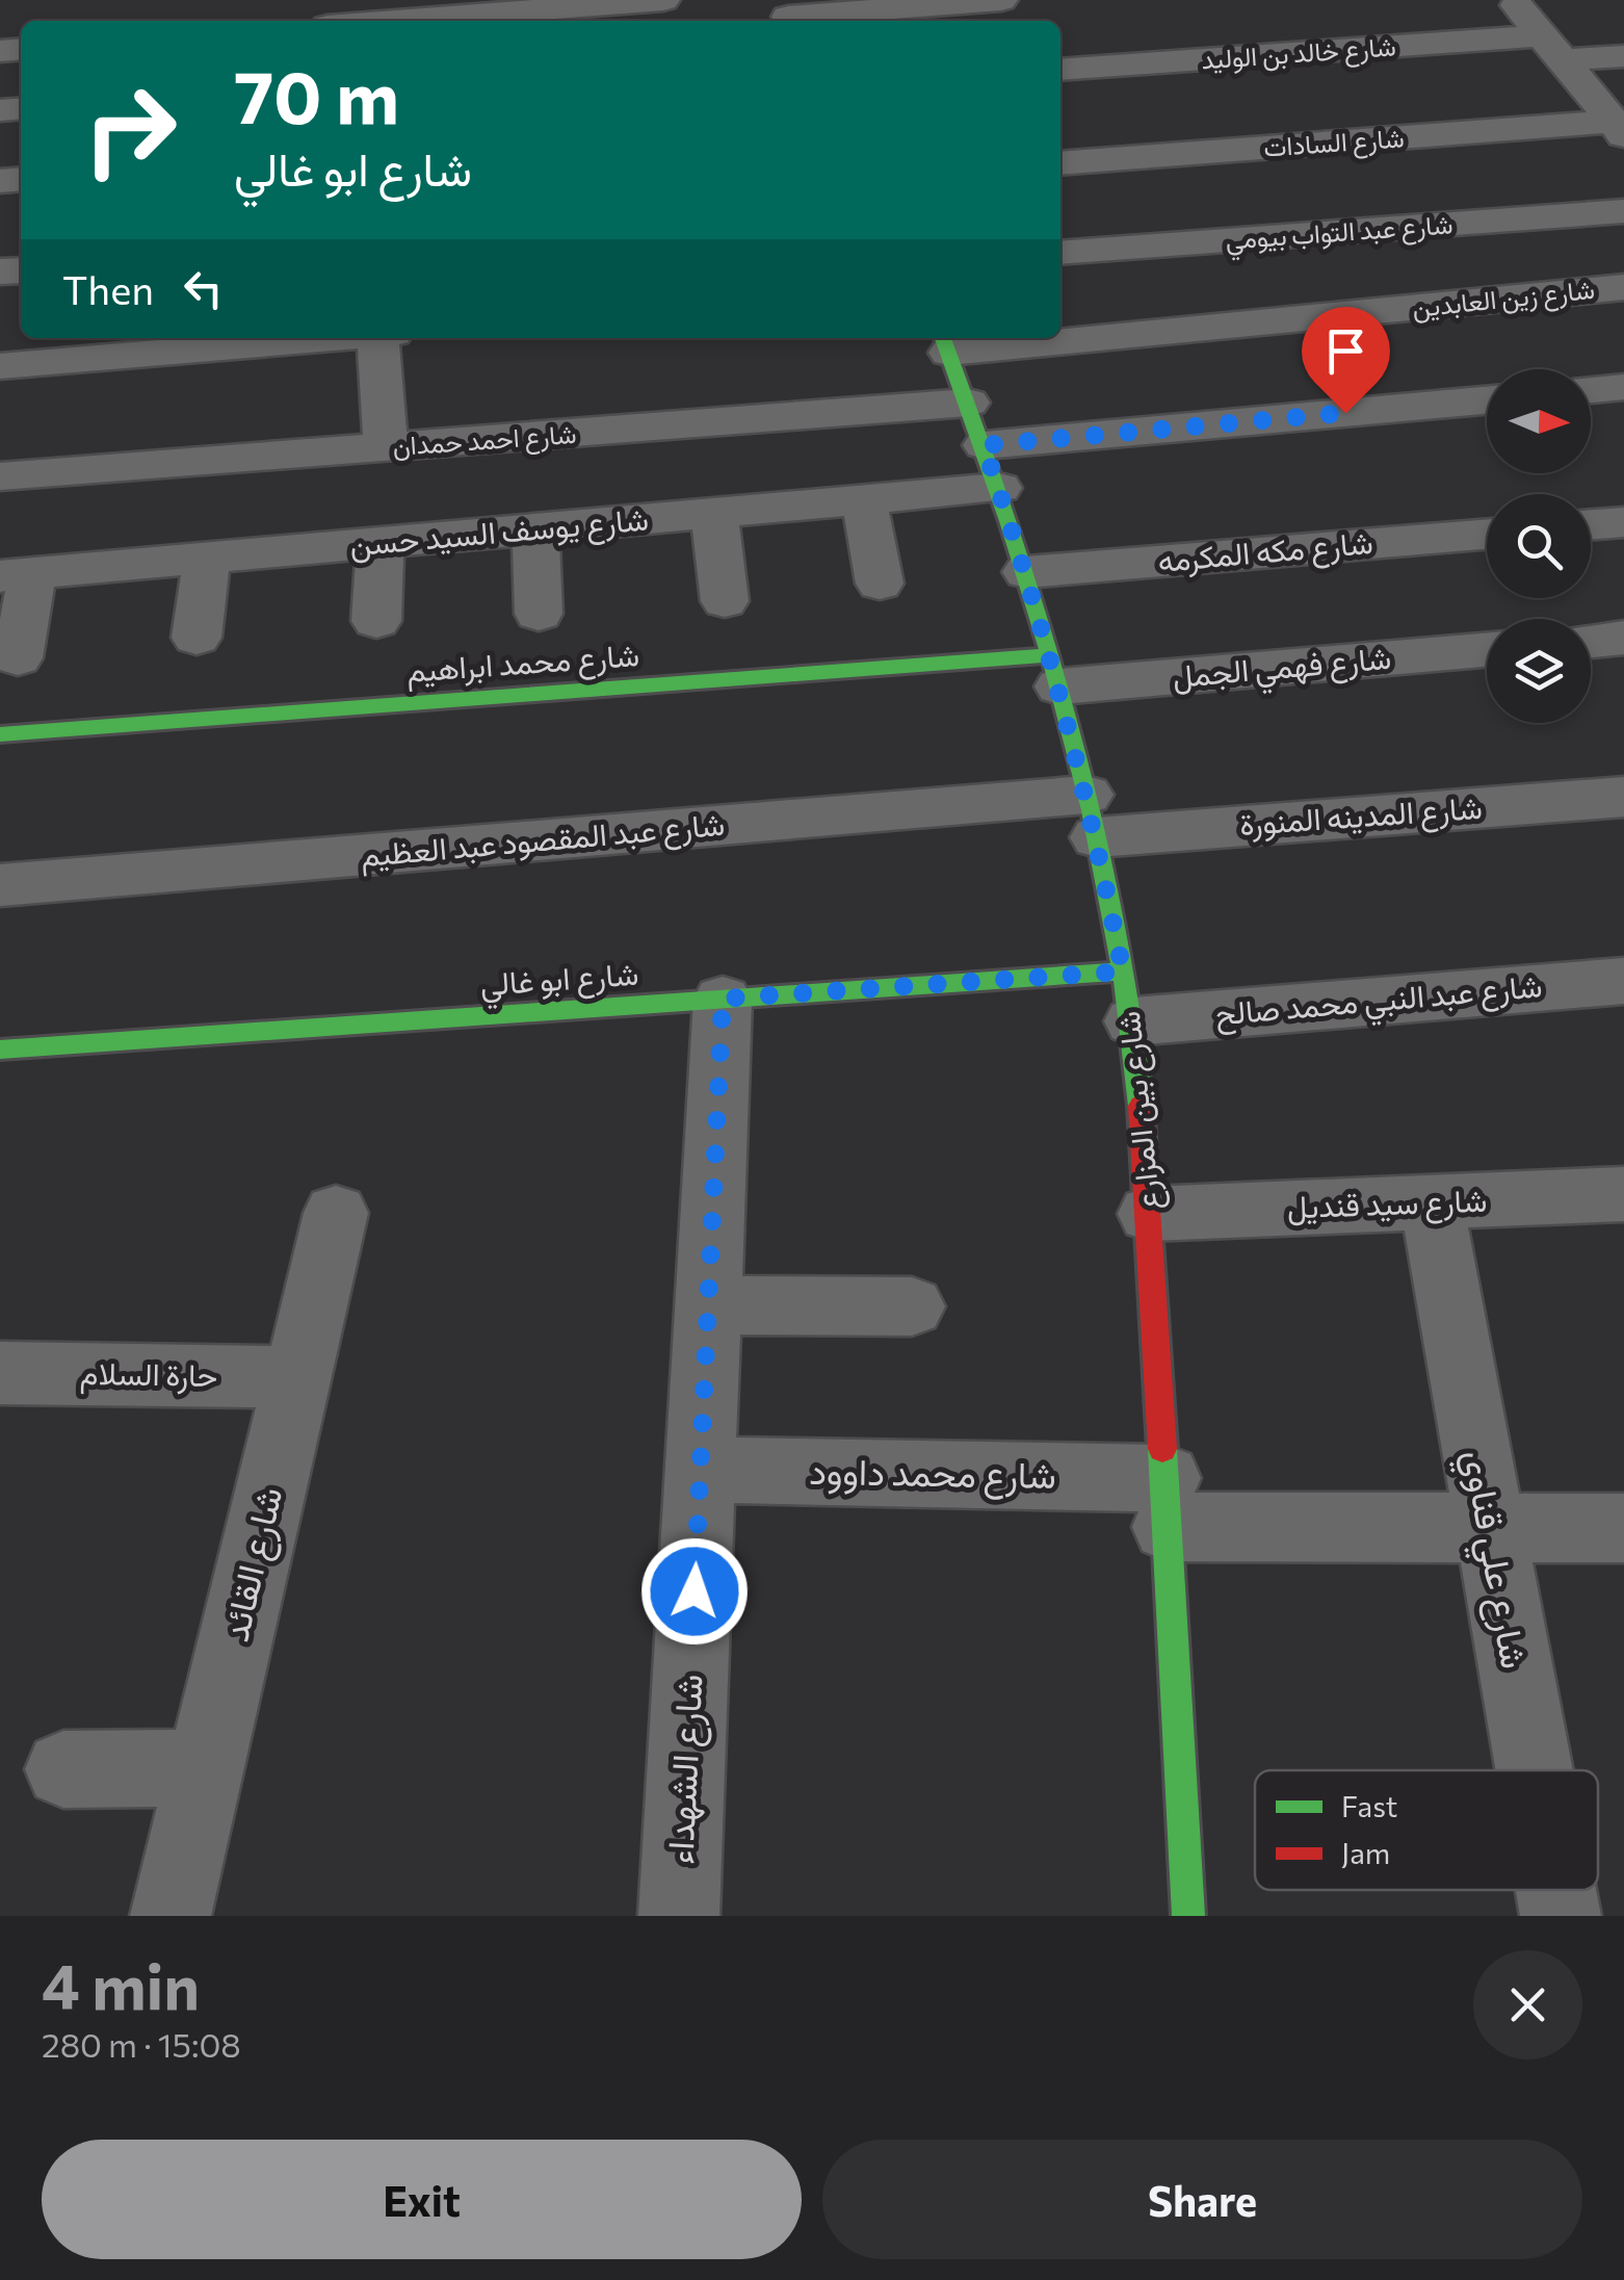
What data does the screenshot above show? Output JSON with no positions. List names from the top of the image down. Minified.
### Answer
{"streets":{"street":["شارع خالد بن الوليد","شارع السادات","شارع عبد التواب بيومي","شارع زين العابدين","شارع احمد حمدان","شارع يوسف السيد حسن","شارع مكه المكرمه","شارع محمد ابراهيم","شارع فهمي الجمل","شارع المدينه المنورة","شارع عبد المقصود عبد العظيم","شارع ابو غالي","شارع عبد النبي محمد صالح","شارع بين المزارع","شارع سيد قنديل","حارة السلام","شارع محمد داوود","شارع علي قناوي","شارع القائد","شارع الشهداء"]},"crossings":[["شارع زين العابدين","شارع بين المزارع"],["شارع احمد حمدان","شارع بين المزارع"],["شارع يوسف السيد حسن","شارع بين المزارع"],["شارع مكه المكرمه","شارع بين المزارع"],["شارع محمد ابراهيم","شارع فهمي الجمل"],["شارع محمد ابراهيم","شارع بين المزارع"],["شارع فهمي الجمل","شارع بين المزارع"],["شارع المدينه المنورة","شارع عبد المقصود عبد العظيم"],["شارع المدينه المنورة","شارع بين المزارع"],["شارع عبد المقصود عبد العظيم","شارع بين المزارع"],["شارع ابو غالي","شارع عبد النبي محمد صالح"],["شارع ابو غالي","شارع بين المزارع"],["شارع ابو غالي","شارع الشهداء"],["شارع عبد النبي محمد صالح","شارع بين المزارع"],["شارع بين المزارع","شارع سيد قنديل"],["شارع بين المزارع","شارع محمد داوود"],["شارع سيد قنديل","شارع علي قناوي"],["حارة السلام","شارع القائد"],["شارع محمد داوود","شارع علي قناوي"],["شارع محمد داوود","شارع الشهداء"]],"legend":["Fast","Jam"],"north":"right","page":{"turn":["70 m","شارع ابو غالي"],"then":"Then","heading":["4 min","280 m · 15:08"],"buttons":["Exit","Share"]}}
